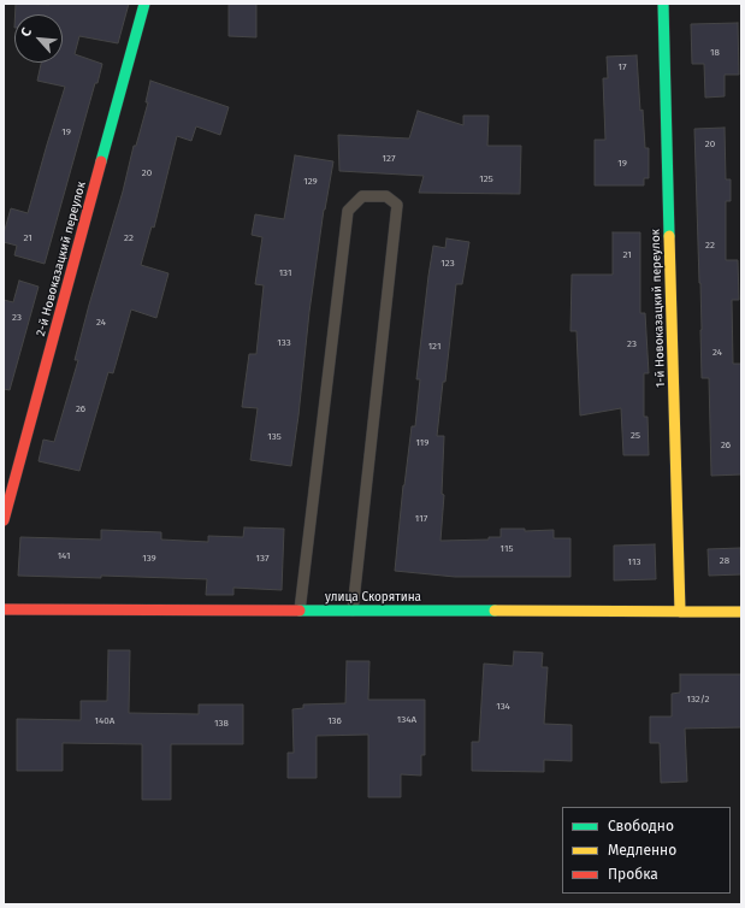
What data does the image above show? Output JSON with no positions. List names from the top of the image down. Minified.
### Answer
{"streets":{"street":["2-й Новоказацкий переулок","1-й Новоказацкий переулок","улица Скорятина"]},"crossings":[["1-й Новоказацкий переулок","улица Скорятина"]],"house_numbers":["18","17","19","20","127","19","20","125","129","21","22","22","21","123","131","23","24","133","23","121","24","26","25","135","119","26","117","115","141","139","137","28","113","132/2","134","134А","140А","136","138"],"legend":["Свободно","Медленно","Пробка"],"north":"top left"}
